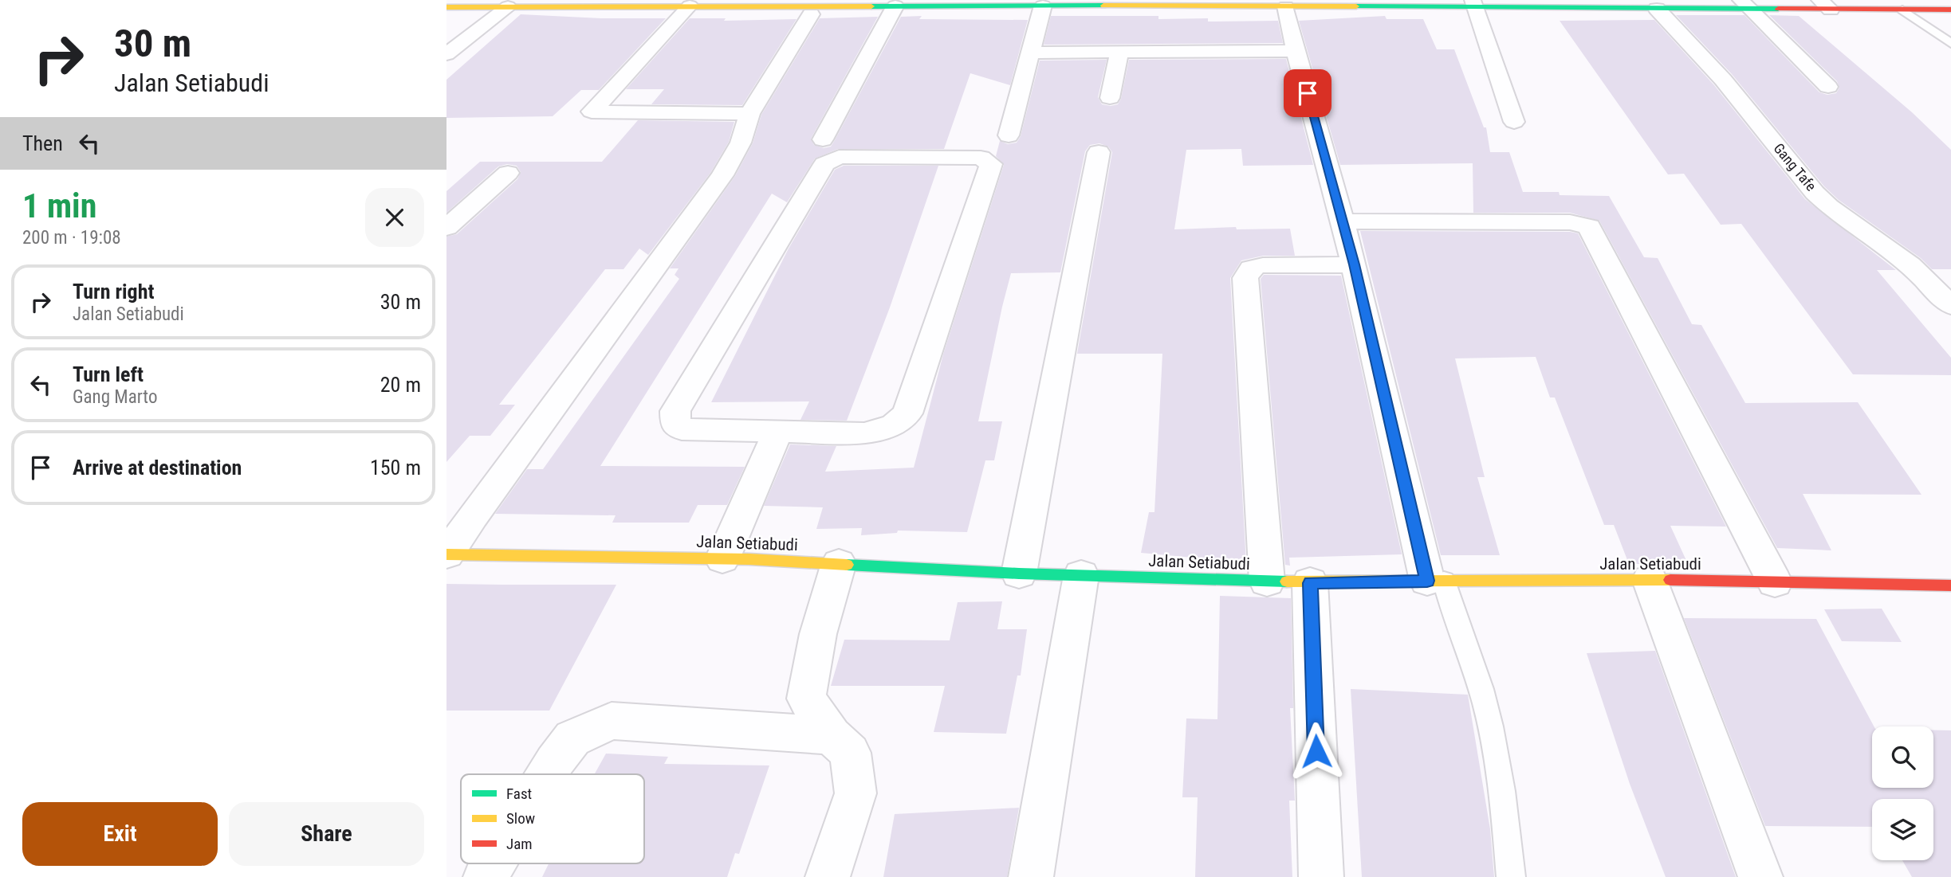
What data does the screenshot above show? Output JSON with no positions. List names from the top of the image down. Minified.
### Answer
{"streets":{"street":["Gang Tafe","Jalan Setiabudi"]},"legend":["Fast","Slow","Jam"],"page":{"turn":["30 m","Jalan Setiabudi"],"then":"Then","heading":["1 min","200 m · 19:08"],"list":[{"name":"Turn right","note":"Jalan Setiabudi","value":"30 m"},{"name":"Turn left","note":"Gang Marto","value":"20 m"},{"name":"Arrive at destination","value":"150 m"}],"buttons":["Exit","Share"]}}
